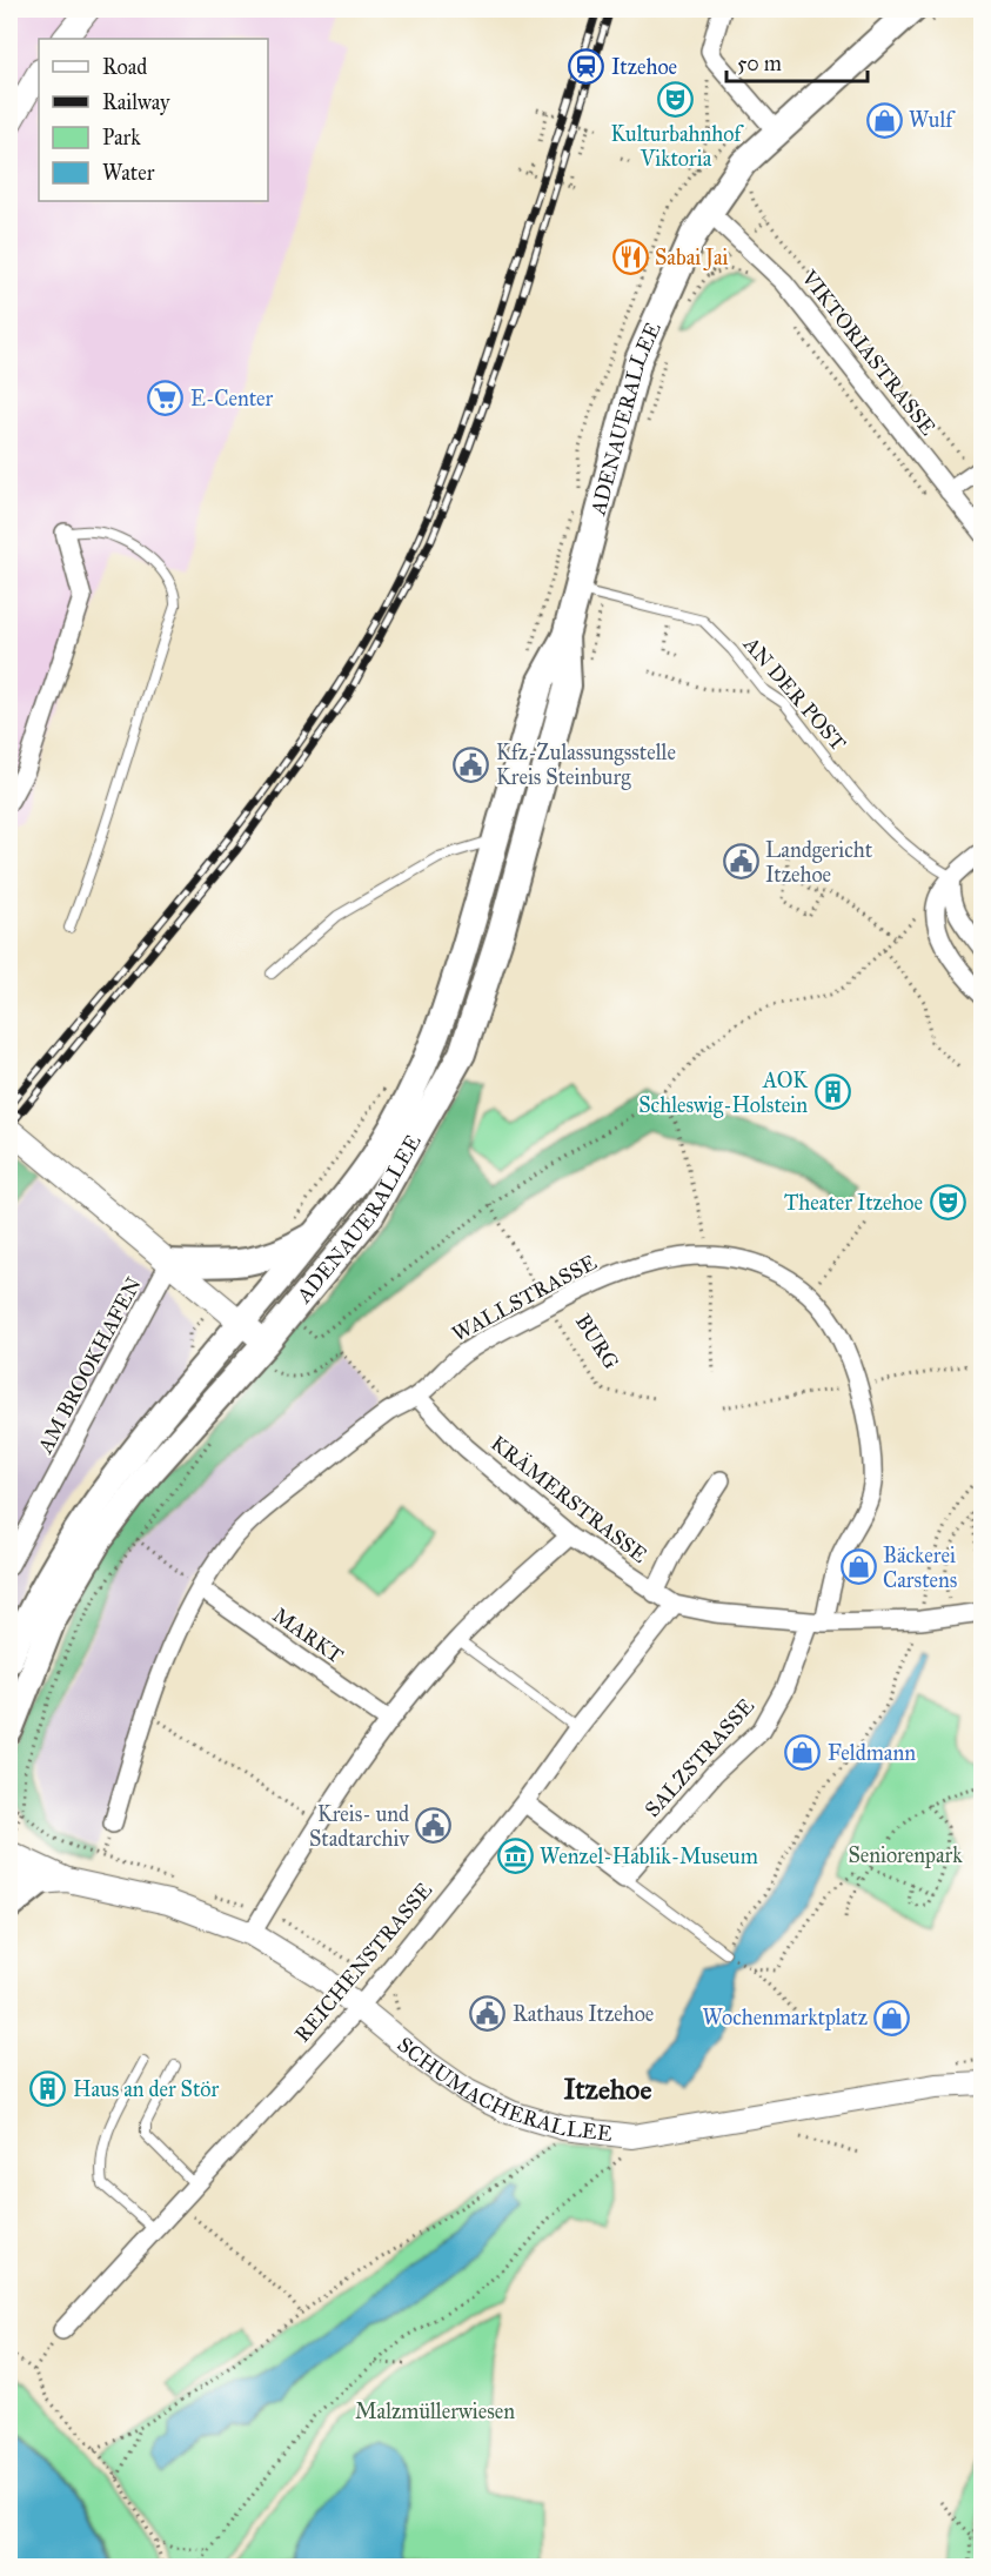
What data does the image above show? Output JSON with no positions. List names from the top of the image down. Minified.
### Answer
{"streets":{"main road":["ADENAUERALLEE"],"street":["VIKTORIASTRASSE","WALLSTRASSE","AM BROOKHAFEN","KRÄMERSTRASSE","MARKT","SALZSTRASSE","REICHENSTRASSE","SCHUMACHERALLEE"],"lane":["AN DER POST"],"path":["BURG"]},"crossings":[["VIKTORIASTRASSE","ADENAUERALLEE"],["ADENAUERALLEE","AN DER POST"],["WALLSTRASSE","BURG"],["WALLSTRASSE","KRÄMERSTRASSE"],["WALLSTRASSE","MARKT"],["WALLSTRASSE","SALZSTRASSE"],["KRÄMERSTRASSE","SALZSTRASSE"],["KRÄMERSTRASSE","REICHENSTRASSE"],["REICHENSTRASSE","SCHUMACHERALLEE"]],"districts":["Itzehoe"],"parks":["Seniorenpark","Malzmüllerwiesen"],"places":{"station":["Itzehoe"],"theatre":["Kulturbahnhof Viktoria","Theater Itzehoe"],"shop":["Wulf","Bäckerei Carstens","Feldmann","Wochenmarktplatz"],"restaurant":["Sabai Jai"],"supermarket":["E-Center"],"public building":["Kfz-Zulassungsstelle Kreis Steinburg","Landgericht Itzehoe","Kreis- und Stadtarchiv","Rathaus Itzehoe"],"building":["AOK Schleswig-Holstein","Haus an der Stör"],"museum":["Wenzel-Hablik-Museum"]},"legend":["Road","Railway","Park","Water"],"scale_bar":"50 m"}
